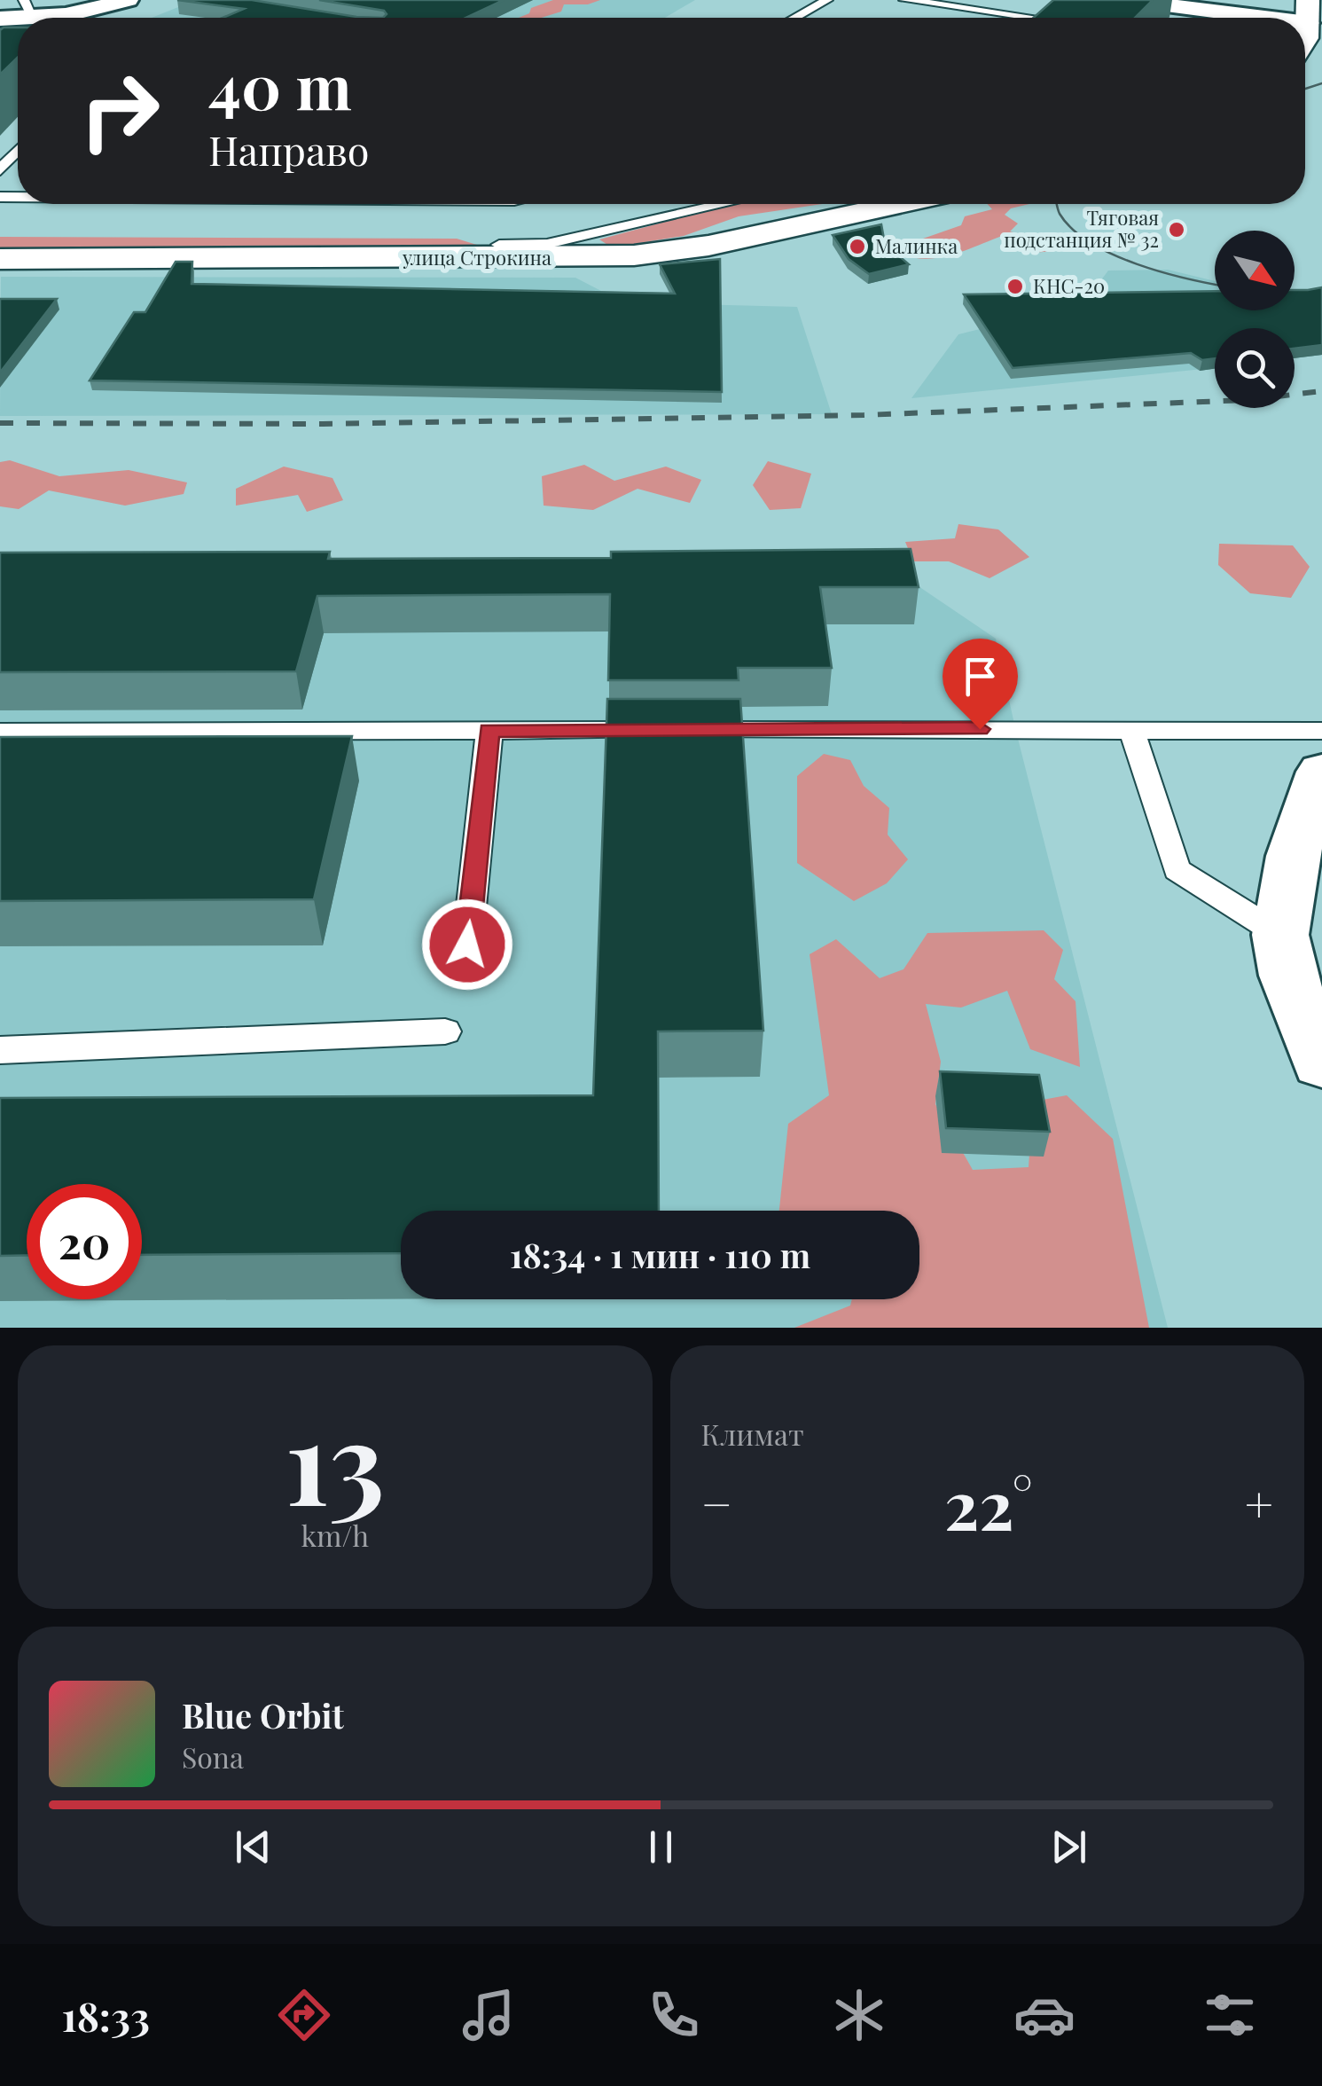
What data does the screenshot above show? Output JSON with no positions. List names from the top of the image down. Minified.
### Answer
{"streets":{"street":["улица Строкина"]},"places":["Тяговая подстанция № 32","Малинка","КНС-20"],"north":"bottom right","page":{"turn":["40 m","Направо"],"limit":"20","trip":"18:34 · 1 мин · 110 m","tile":[["13","km/h"],"Климат"],"heat":["−","22°","+"],"song":["Blue Orbit","Sona"],"tabs":"18:33"}}
